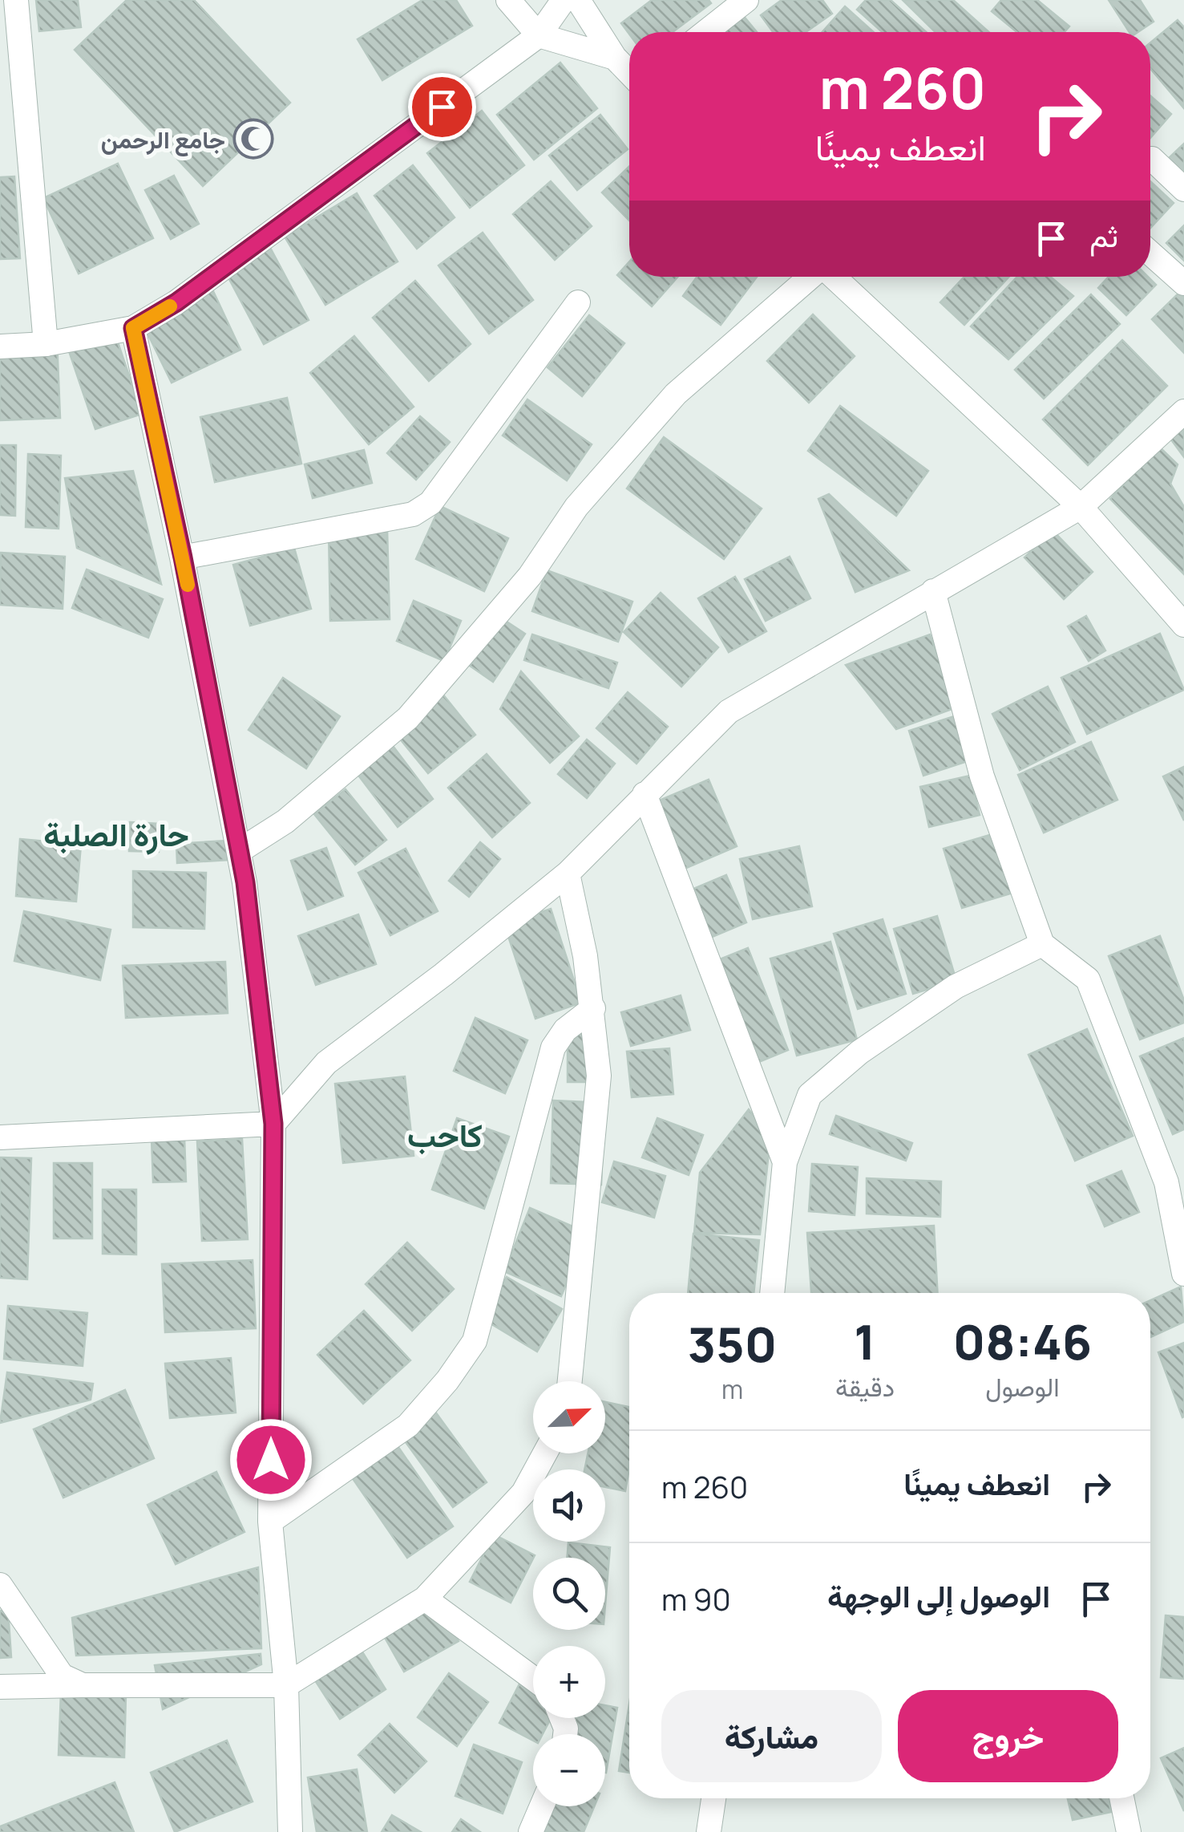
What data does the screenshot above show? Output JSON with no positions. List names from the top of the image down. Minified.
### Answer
{"districts":["حارة الصلبة","كاحب"],"places":{"mosque":["جامع الرحمن"]},"north":"top right","page":{"turn":["260 m","انعطف يمينًا"],"then":"ثم","eta":["08:46","الوصول","1","دقيقة","350","m"],"map_buttons":["+","−"],"list":[{"name":"انعطف يمينًا","value":"260 m"},{"name":"الوصول إلى الوجهة","value":"90 m"}],"buttons":["خروج","مشاركة"]}}
